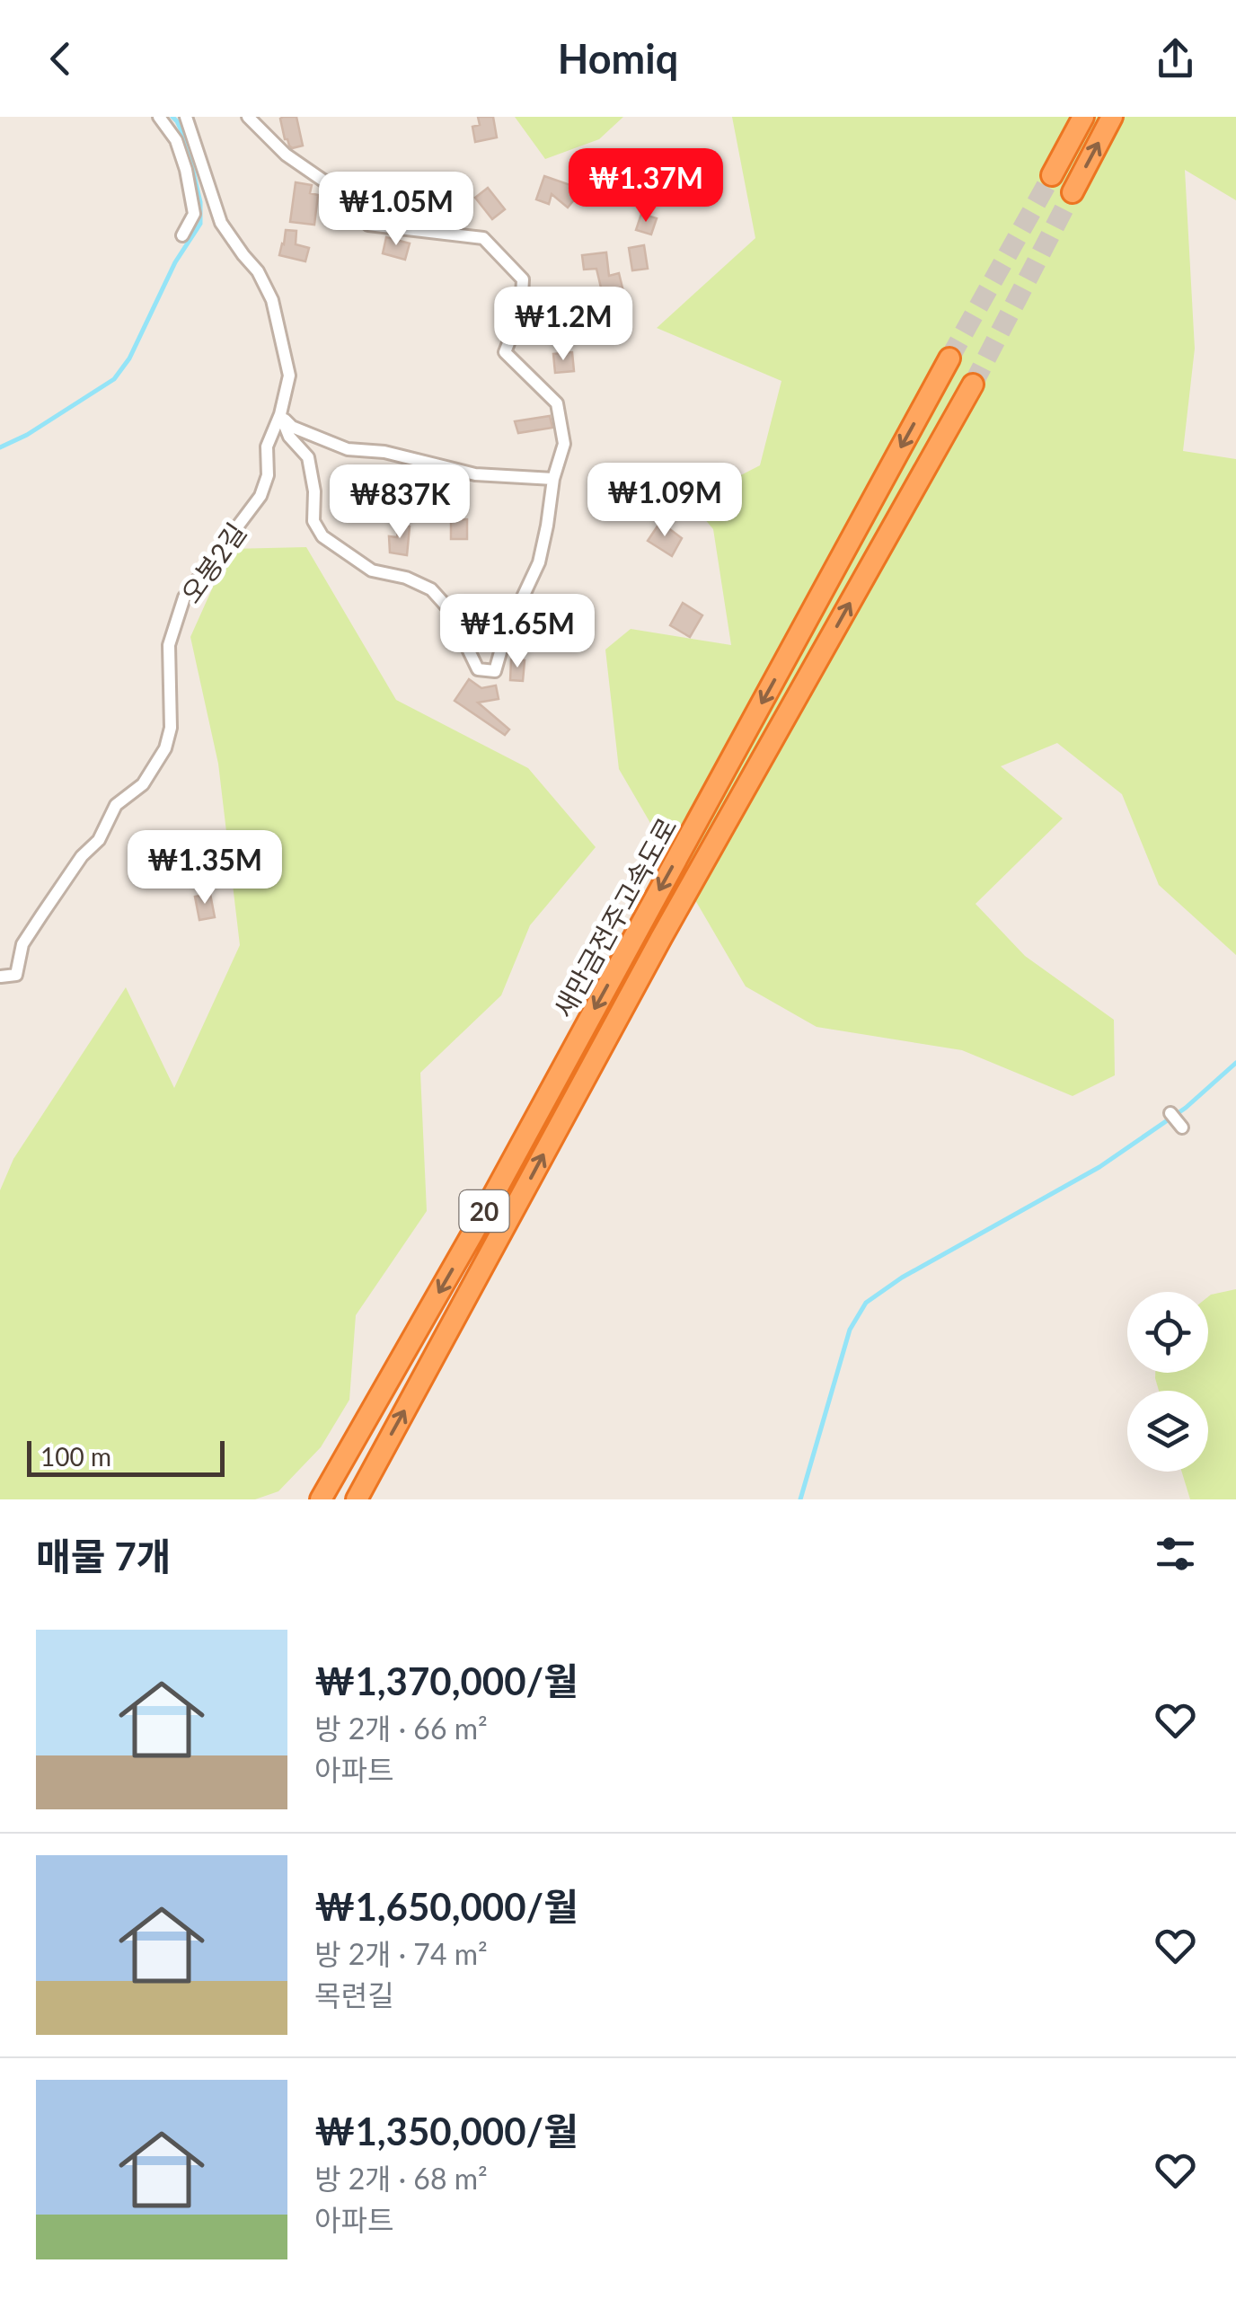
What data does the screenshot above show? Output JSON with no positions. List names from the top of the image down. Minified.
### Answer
{"streets":{"highway":["새만금전주고속도로","20"],"street":["오봉2길"]},"scale_bar":"100 m","page":{"header":"Homiq","price":["₩1.37M","₩1.05M","₩1.2M","₩1.09M","₩837K","₩1.65M","₩1.35M"],"scale":"100 m","heading":"매물 7개","list":[{"name":"₩1,370,000/월","note":"방 2개 · 66 m² · 아파트"},{"name":"₩1,650,000/월","note":"방 2개 · 74 m² · 목련길"},{"name":"₩1,350,000/월","note":"방 2개 · 68 m² · 아파트"}]}}
